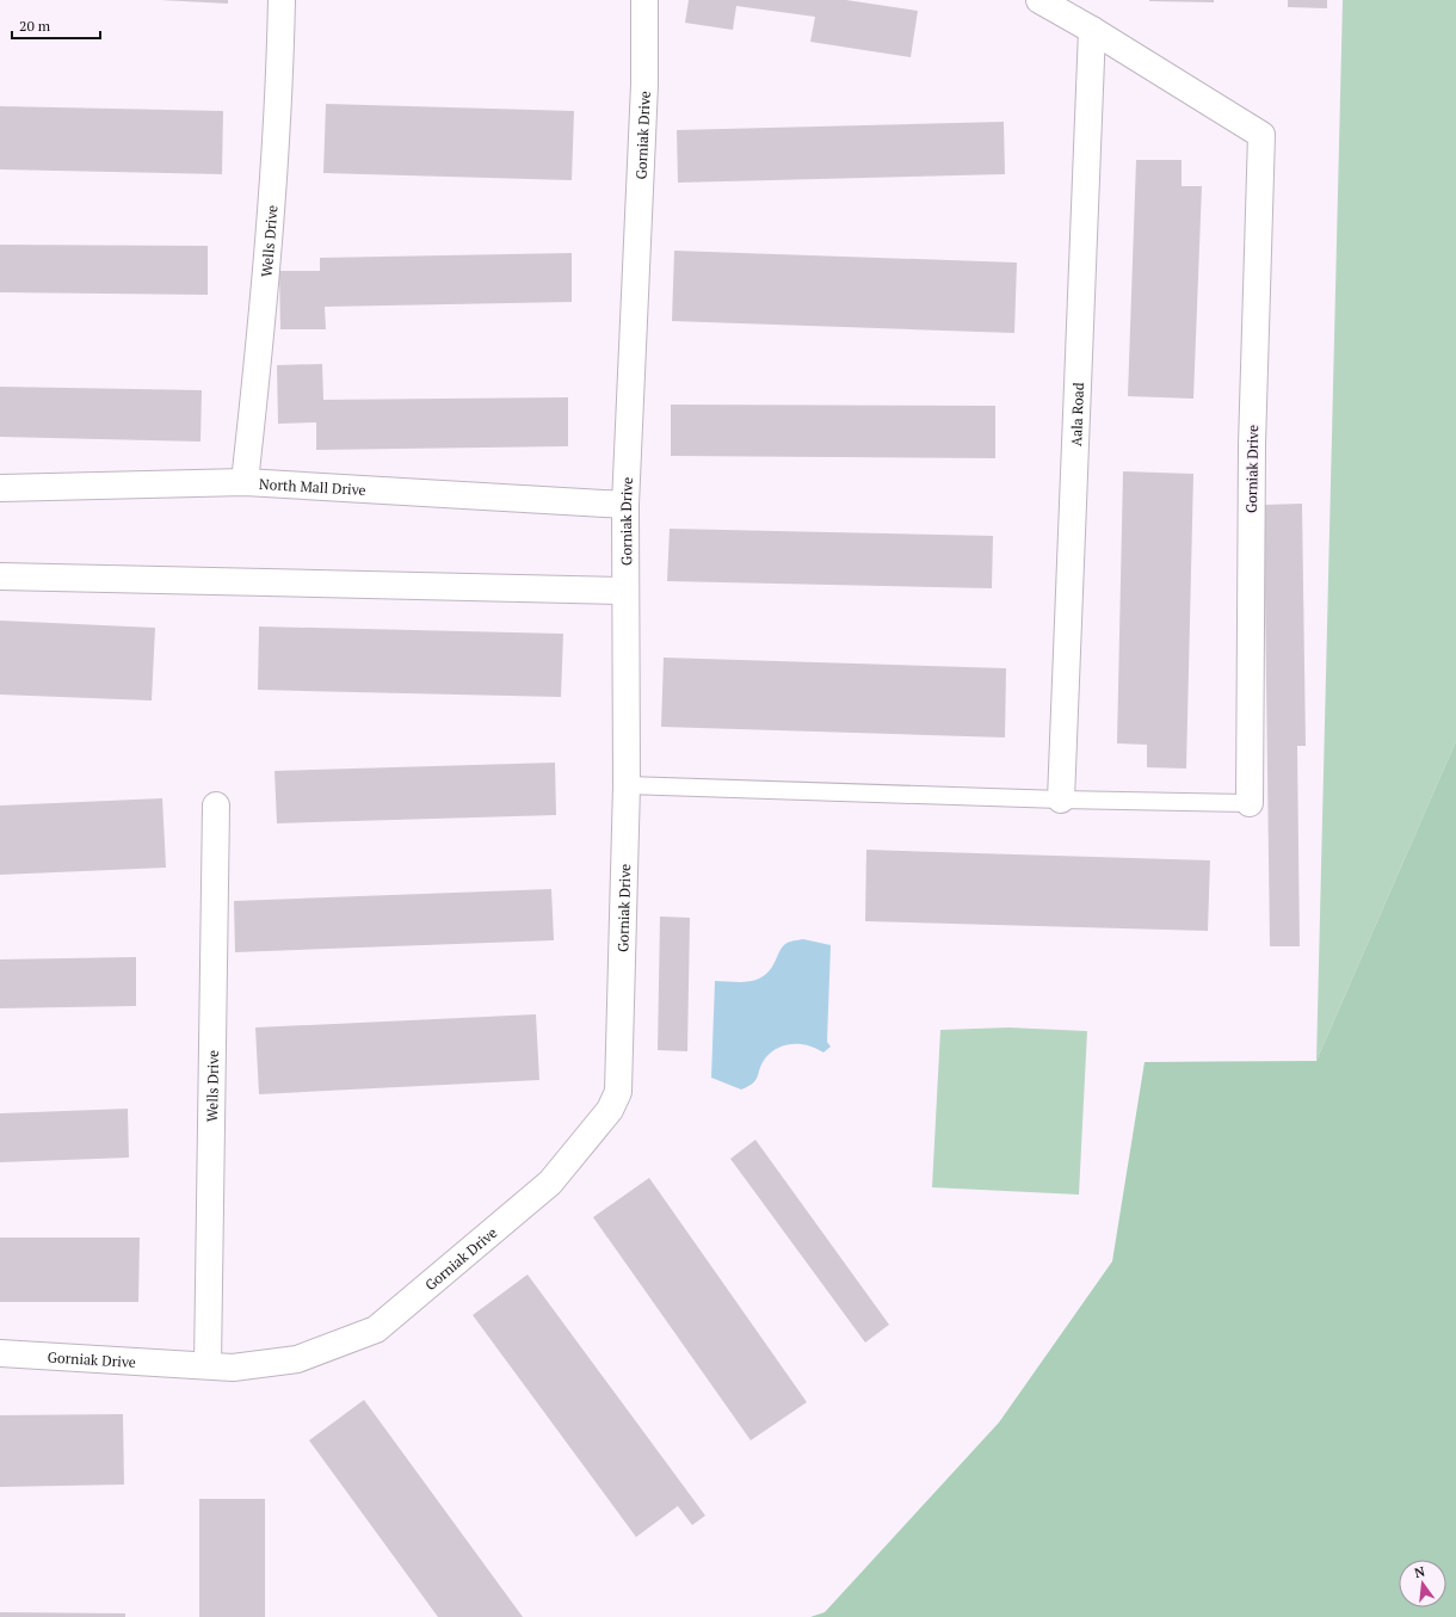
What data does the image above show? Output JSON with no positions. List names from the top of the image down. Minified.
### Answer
{"streets":{"street":["Gorniak Drive","Wells Drive","Aala Road","North Mall Drive"]},"crossings":[["Gorniak Drive","Wells Drive"],["Gorniak Drive","Aala Road"],["Gorniak Drive","North Mall Drive"],["Wells Drive","North Mall Drive"]],"scale_bar":"20 m","north":"top"}
